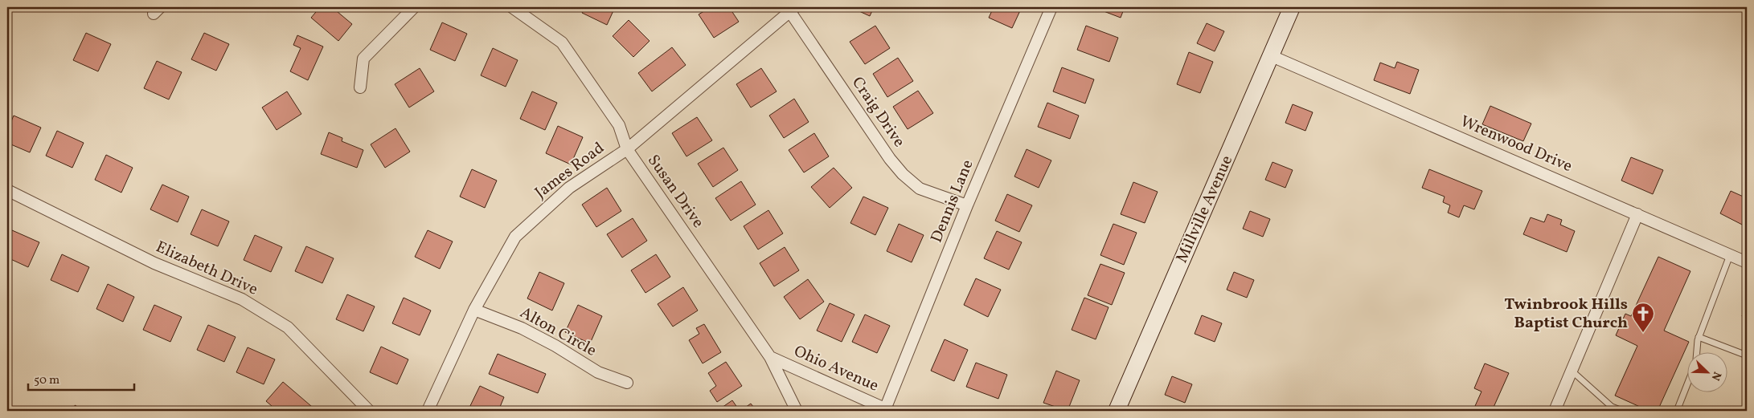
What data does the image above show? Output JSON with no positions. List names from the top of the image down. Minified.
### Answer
{"streets":{"main road":["Millville Avenue"],"street":["Craig Drive","Wrenwood Drive","James Road","Susan Drive","Dennis Lane","Elizabeth Drive","Alton Circle","Ohio Avenue"]},"crossings":[["Craig Drive","James Road"],["Craig Drive","Dennis Lane"],["Wrenwood Drive","Millville Avenue"],["James Road","Susan Drive"],["James Road","Alton Circle"],["Susan Drive","Ohio Avenue"],["Dennis Lane","Ohio Avenue"]],"places":{"church":["Twinbrook Hills Baptist Church"]},"scale_bar":"50 m","north":"bottom right"}
